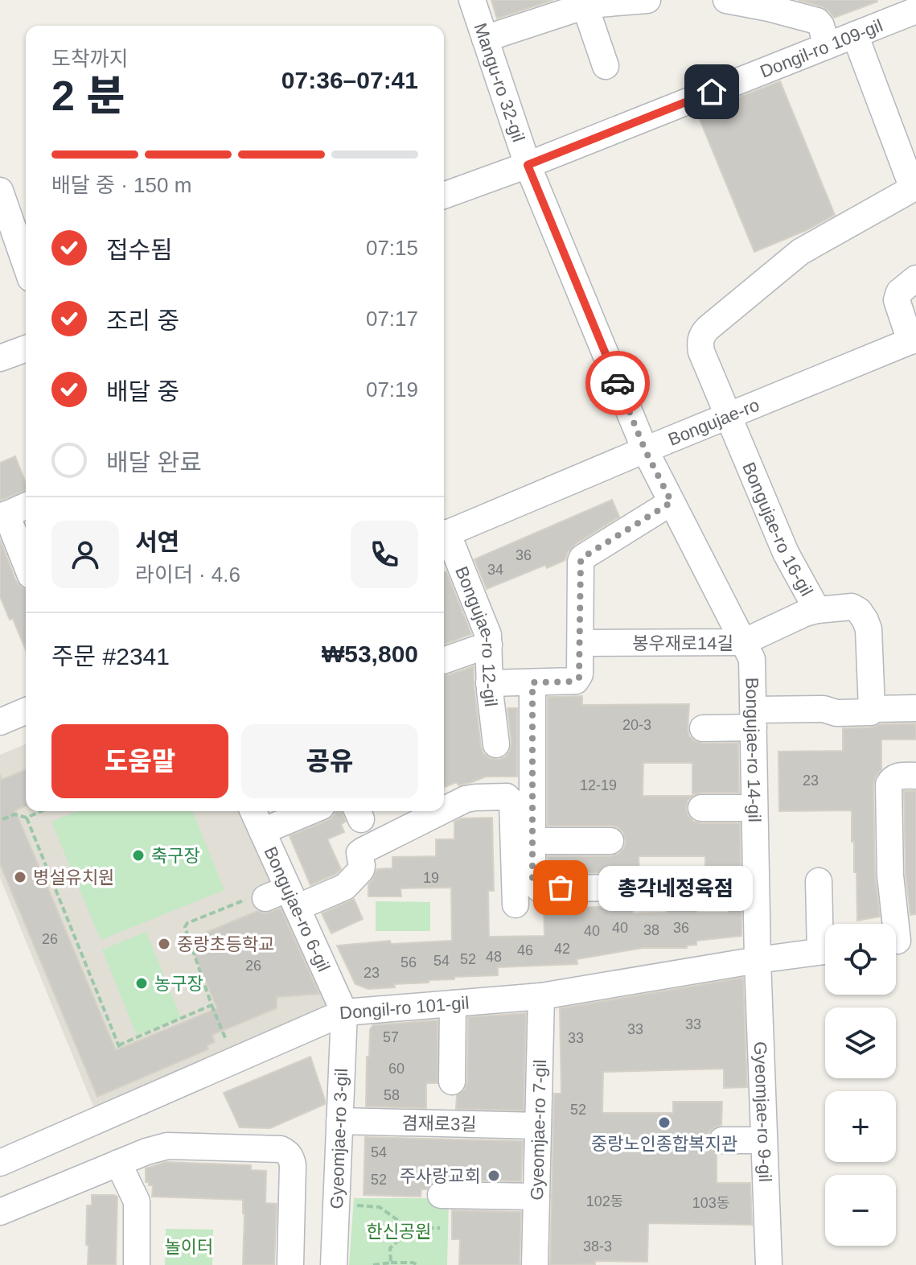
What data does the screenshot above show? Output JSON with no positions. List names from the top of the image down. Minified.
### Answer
{"streets":{"street":["Dongil-ro 109-gil","Mangu-ro 32-gil","Bongujae-ro","Bongujae-ro 16-gil","Bongujae-ro 12-gil","봉우재로14길","Bongujae-ro 14-gil","Bongujae-ro 6-gil","Dongil-ro 101-gil","Gyeomjae-ro 9-gil","겸재로3길","Gyeomjae-ro 7-gil","Gyeomjae-ro 3-gil"]},"crossings":[["Dongil-ro 109-gil","Mangu-ro 32-gil"],["Mangu-ro 32-gil","Bongujae-ro"],["Mangu-ro 32-gil","Bongujae-ro 14-gil"],["Bongujae-ro","Bongujae-ro 16-gil"],["Bongujae-ro","Bongujae-ro 14-gil"],["Bongujae-ro 16-gil","봉우재로14길"],["봉우재로14길","Bongujae-ro 14-gil"],["Bongujae-ro 14-gil","Dongil-ro 101-gil"],["Bongujae-ro 14-gil","Gyeomjae-ro 9-gil"],["Bongujae-ro 6-gil","Dongil-ro 101-gil"],["Bongujae-ro 6-gil","Gyeomjae-ro 3-gil"],["Dongil-ro 101-gil","Gyeomjae-ro 9-gil"],["Dongil-ro 101-gil","Gyeomjae-ro 7-gil"],["Dongil-ro 101-gil","Gyeomjae-ro 3-gil"],["겸재로3길","Gyeomjae-ro 7-gil"],["겸재로3길","Gyeomjae-ro 3-gil"]],"parks":["한신공원","놀이터"],"places":["축구장","병설유치원","총각네정육점","중랑초등학교","농구장","중랑노인종합복지관","주사랑교회"],"house_numbers":["36","34","20-3","23","12-19","19","40","36","38","40","26","42","46","48","52","54","56","26","23","33","33","57","33","60","58","52","54","52","102동","103동","38-3"],"page":{"heading":["2 분","도착까지","07:36–07:41"],"panel":["서연","라이더 · 4.6","주문 #2341","₩53,800"],"bar":"배달 중 · 150 m","list":[["접수됨","07:15"],["조리 중","07:17"],["배달 중","07:19"],"배달 완료"],"buttons":["도움말","공유"],"bubble":"총각네정육점","map_buttons":["+","−"]}}
